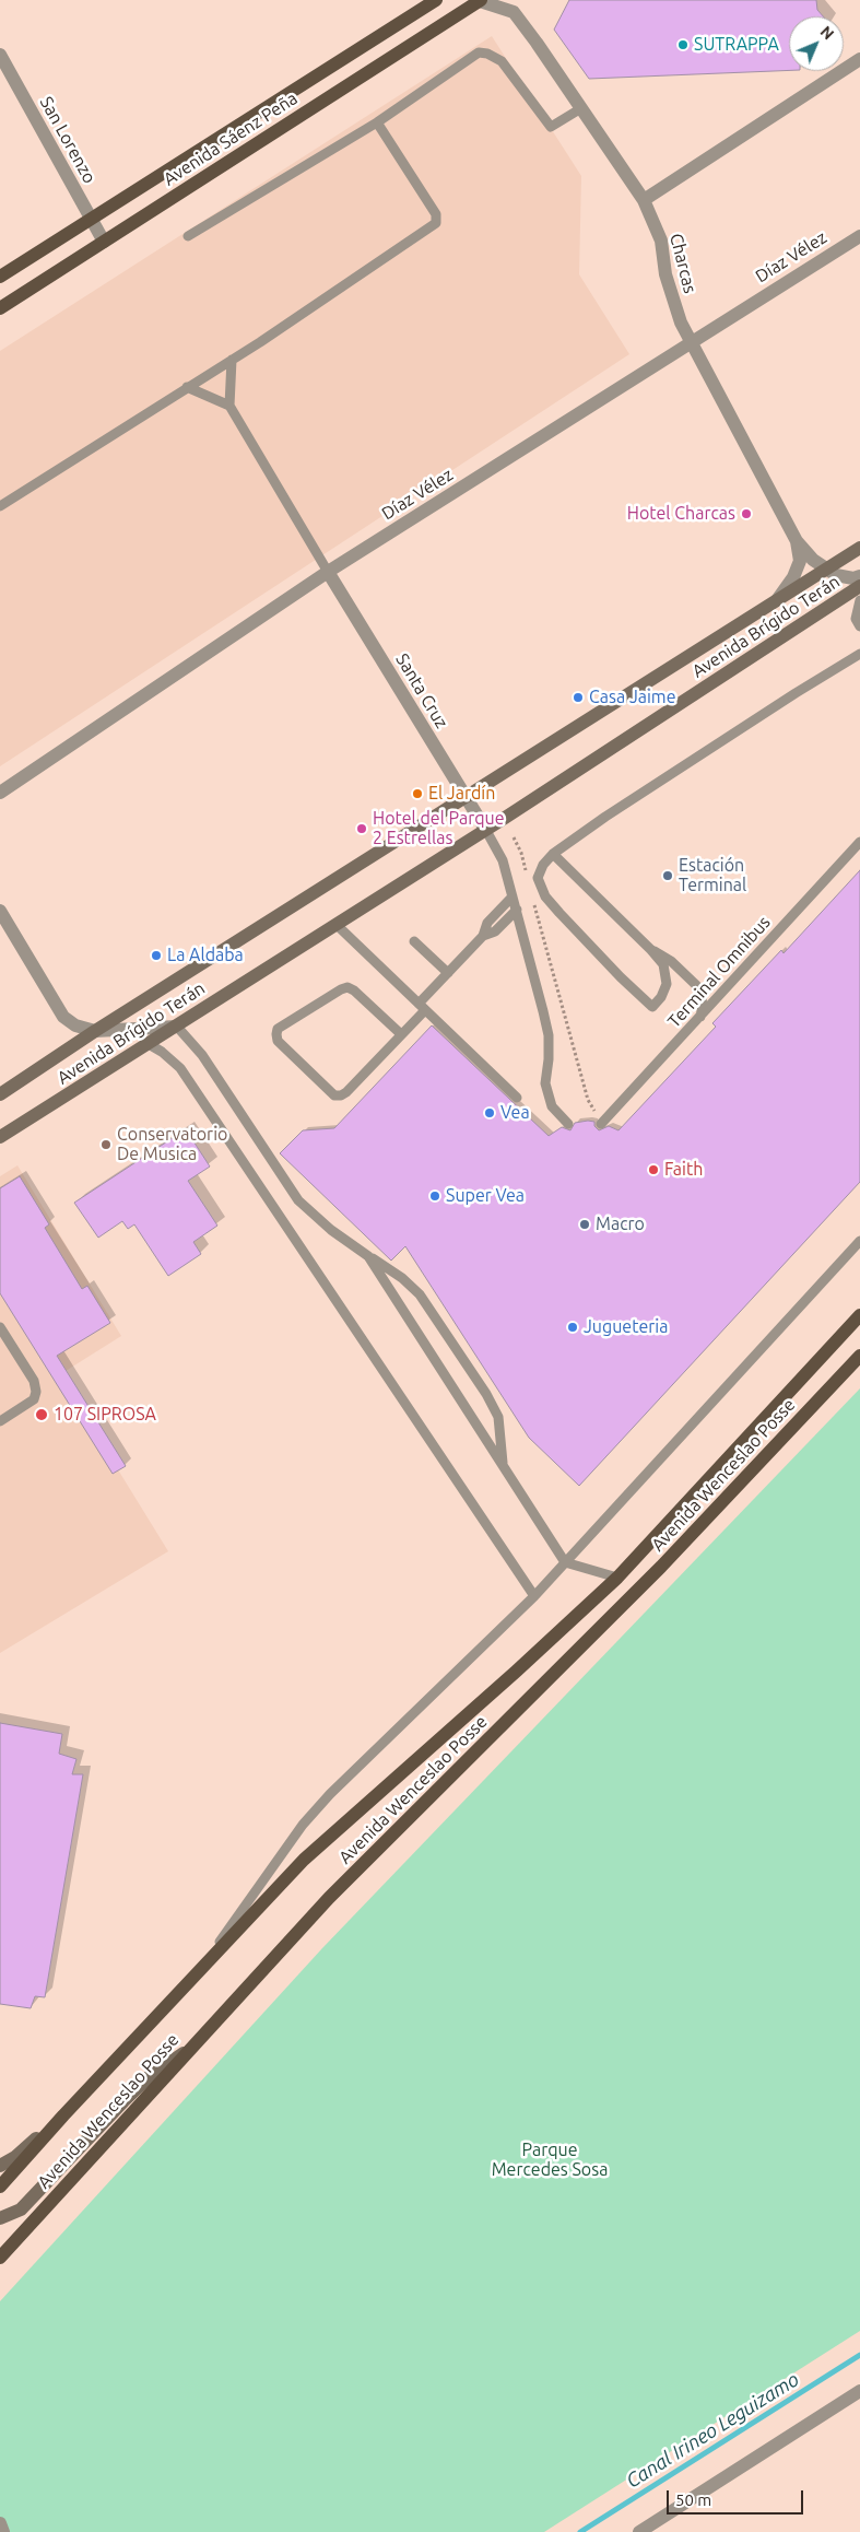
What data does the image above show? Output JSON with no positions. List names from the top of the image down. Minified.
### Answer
{"streets":{"main road":["Avenida Sáenz Peña","Avenida Brígido Terán","Avenida Wenceslao Posse"],"street":["San Lorenzo","Díaz Vélez","Charcas","Santa Cruz"],"lane":["Terminal Omnibus"]},"crossings":[["Avenida Sáenz Peña","San Lorenzo"],["Avenida Sáenz Peña","Charcas"],["Díaz Vélez","Charcas"],["Díaz Vélez","Santa Cruz"],["Charcas","Avenida Brígido Terán"],["Avenida Brígido Terán","Santa Cruz"]],"water":["Canal Irineo Leguizamo"],"parks":["Parque Mercedes Sosa"],"places":["SUTRAPPA","Hotel Charcas","Casa Jaime","El Jardín","Hotel del Parque 2 Estrellas","Estación Terminal","La Aldaba","Vea","Conservatorio De Musica","Faith","Super Vea","Macro","Jugueteria","107 SIPROSA"],"scale_bar":"50 m","north":"top right"}
